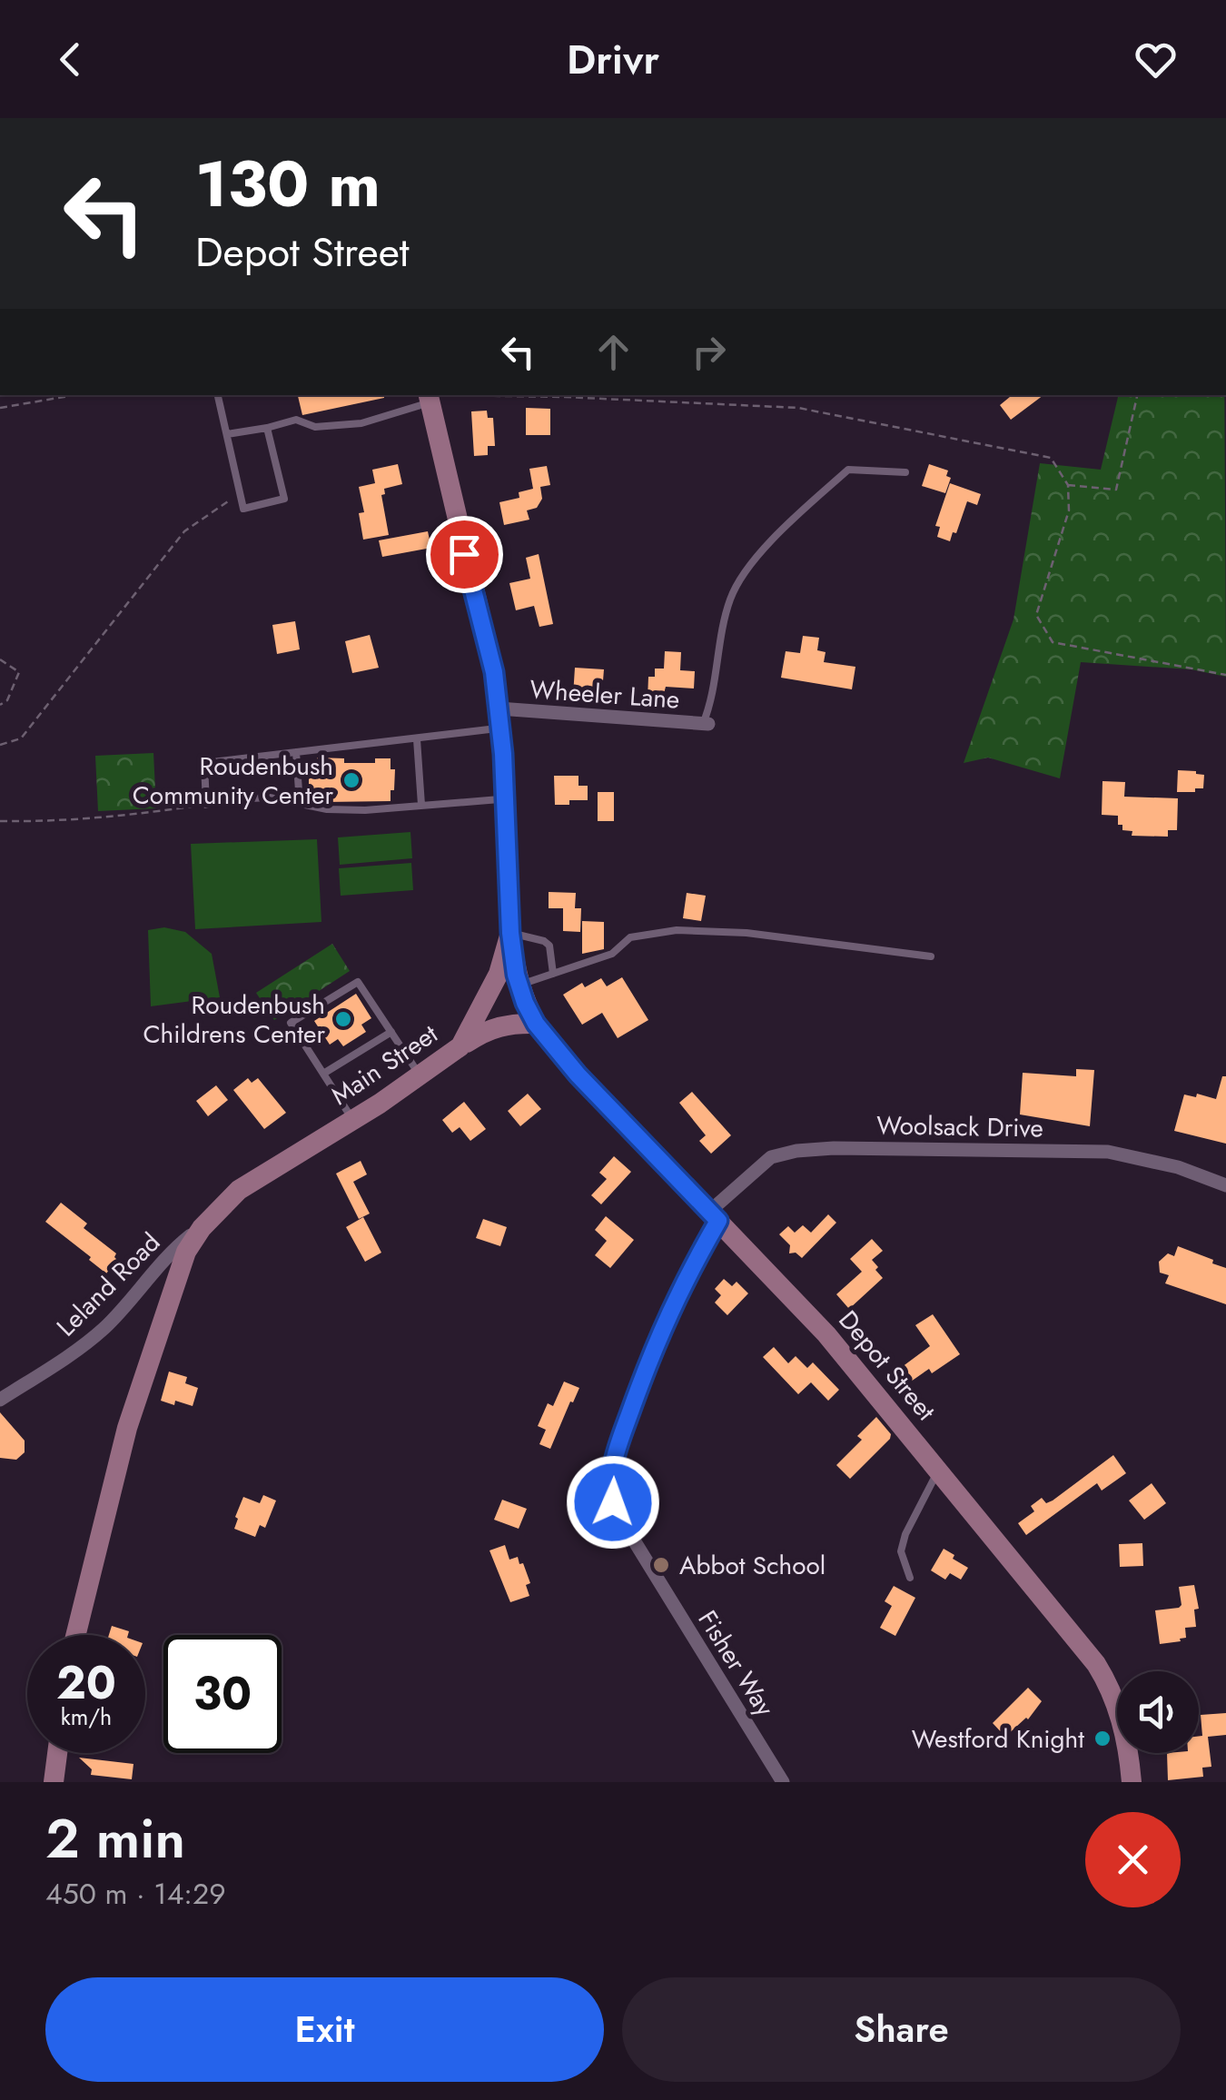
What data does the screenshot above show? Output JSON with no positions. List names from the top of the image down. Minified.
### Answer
{"streets":{"main road":["Main Street","Depot Street"],"street":["Wheeler Lane","Woolsack Drive","Leland Road","Fisher Way"]},"crossings":[["Wheeler Lane","Main Street"],["Main Street","Leland Road"],["Main Street","Depot Street"],["Woolsack Drive","Depot Street"],["Woolsack Drive","Fisher Way"],["Depot Street","Fisher Way"]],"places":["Roudenbush Community Center","Roudenbush Childrens Center","Abbot School","Westford Knight"],"page":{"header":"Drivr","turn":["130 m","Depot Street"],"speed":"20 km/h","limit":"30","heading":["2 min","450 m · 14:29"],"buttons":["Exit","Share"]}}
